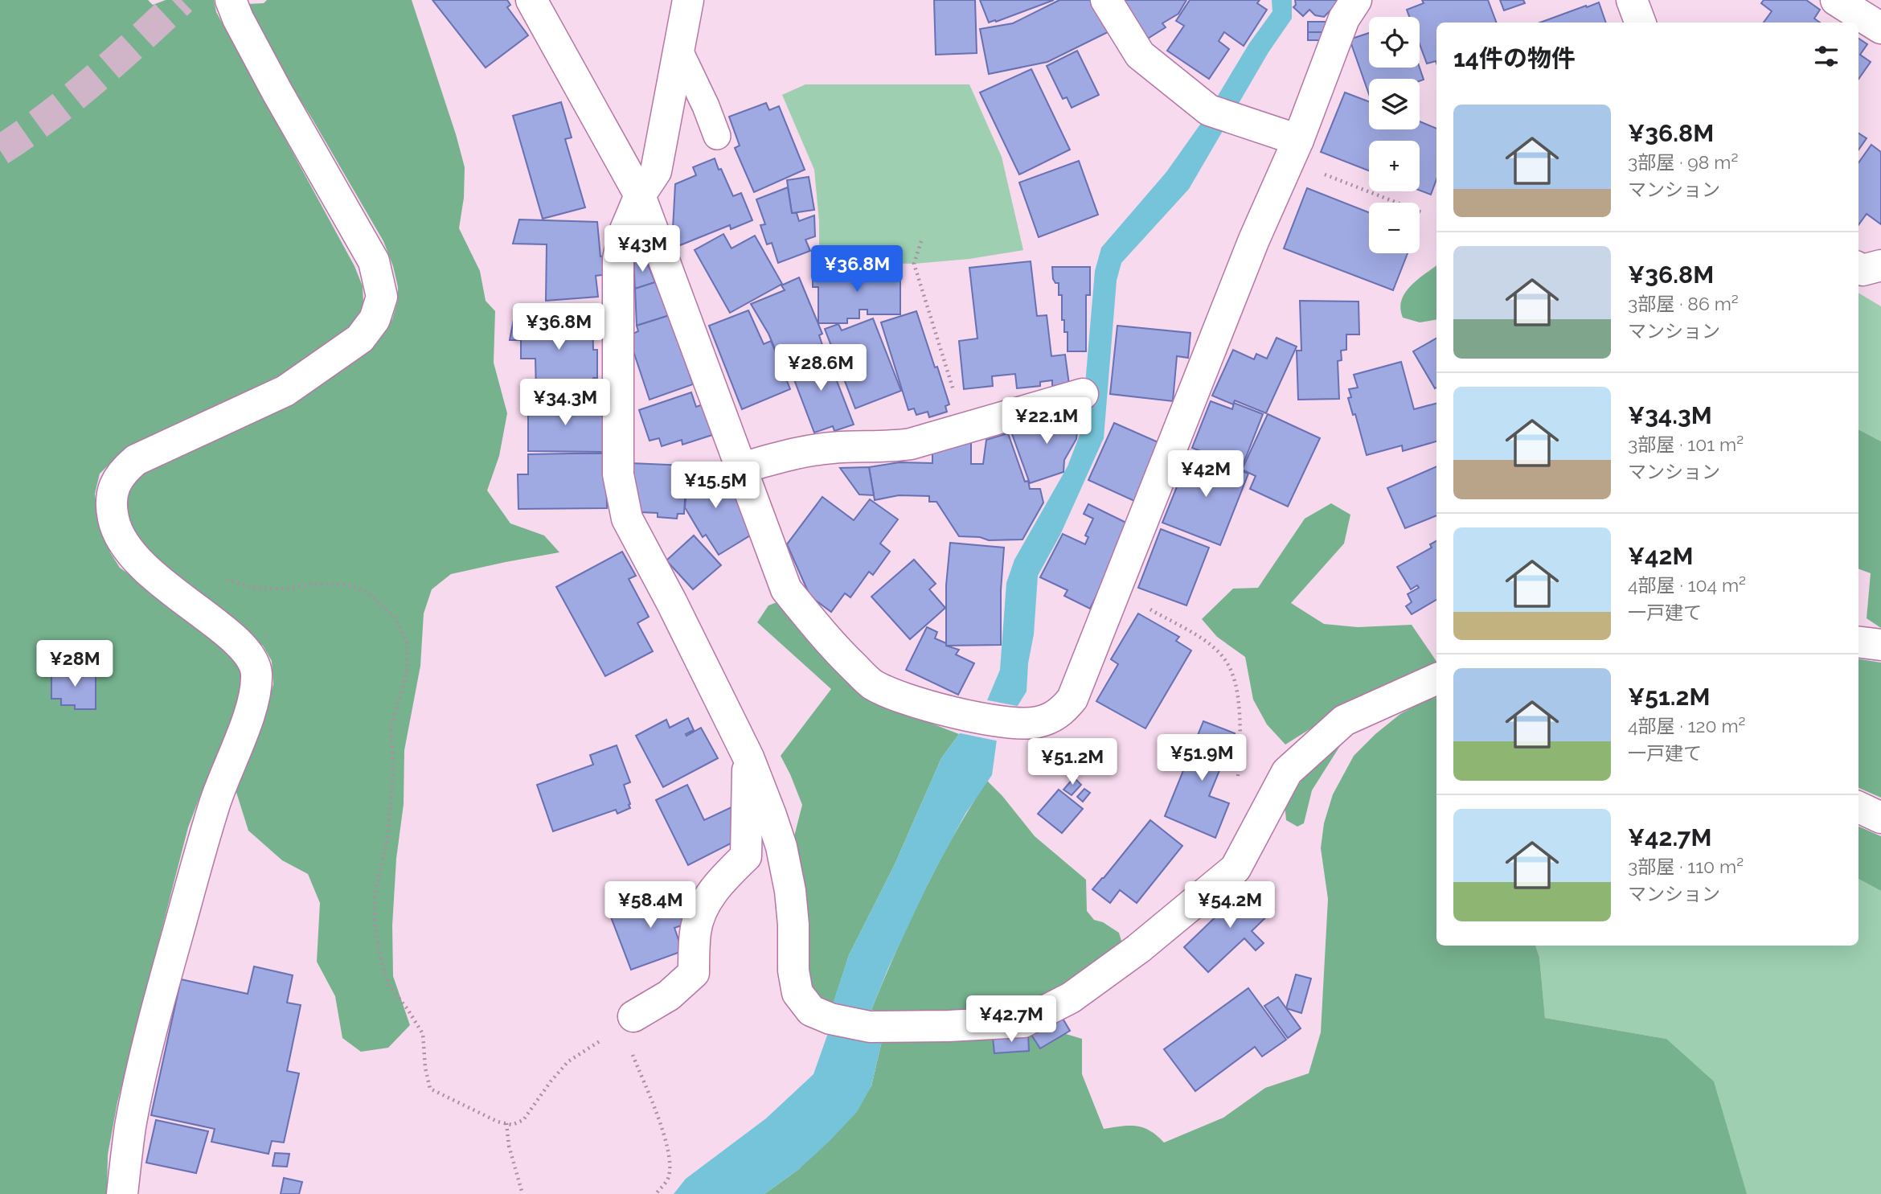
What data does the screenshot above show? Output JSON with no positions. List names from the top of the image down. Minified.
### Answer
{"page":{"map_buttons":["+","−"],"heading":"14件の物件","list":[{"name":"¥36.8M","note":"3部屋 · 98 m² · マンション"},{"name":"¥36.8M","note":"3部屋 · 86 m² · マンション"},{"name":"¥34.3M","note":"3部屋 · 101 m² · マンション"},{"name":"¥42M","note":"4部屋 · 104 m² · 一戸建て"},{"name":"¥51.2M","note":"4部屋 · 120 m² · 一戸建て"},{"name":"¥42.7M","note":"3部屋 · 110 m² · マンション"}],"price":["¥43M","¥36.8M","¥36.8M","¥28.6M","¥34.3M","¥22.1M","¥42M","¥15.5M","¥28M","¥51.9M","¥51.2M","¥58.4M","¥54.2M","¥42.7M"]}}
